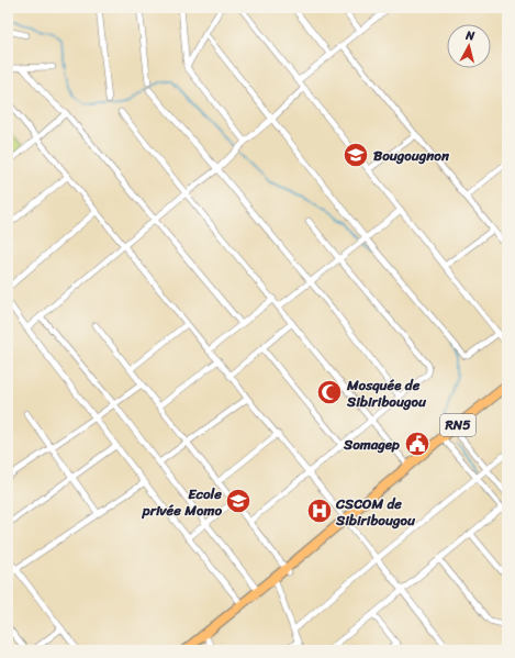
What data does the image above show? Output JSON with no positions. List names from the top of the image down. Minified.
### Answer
{"streets":{"highway":["RN5"]},"places":{"school or university":["Bougougnon","Ecole privée Momo"],"mosque":["Mosquée de Sibiribougou"],"public building":["Somagep"],"hospital":["CSCOM de Sibiribougou"]},"north":"top"}
